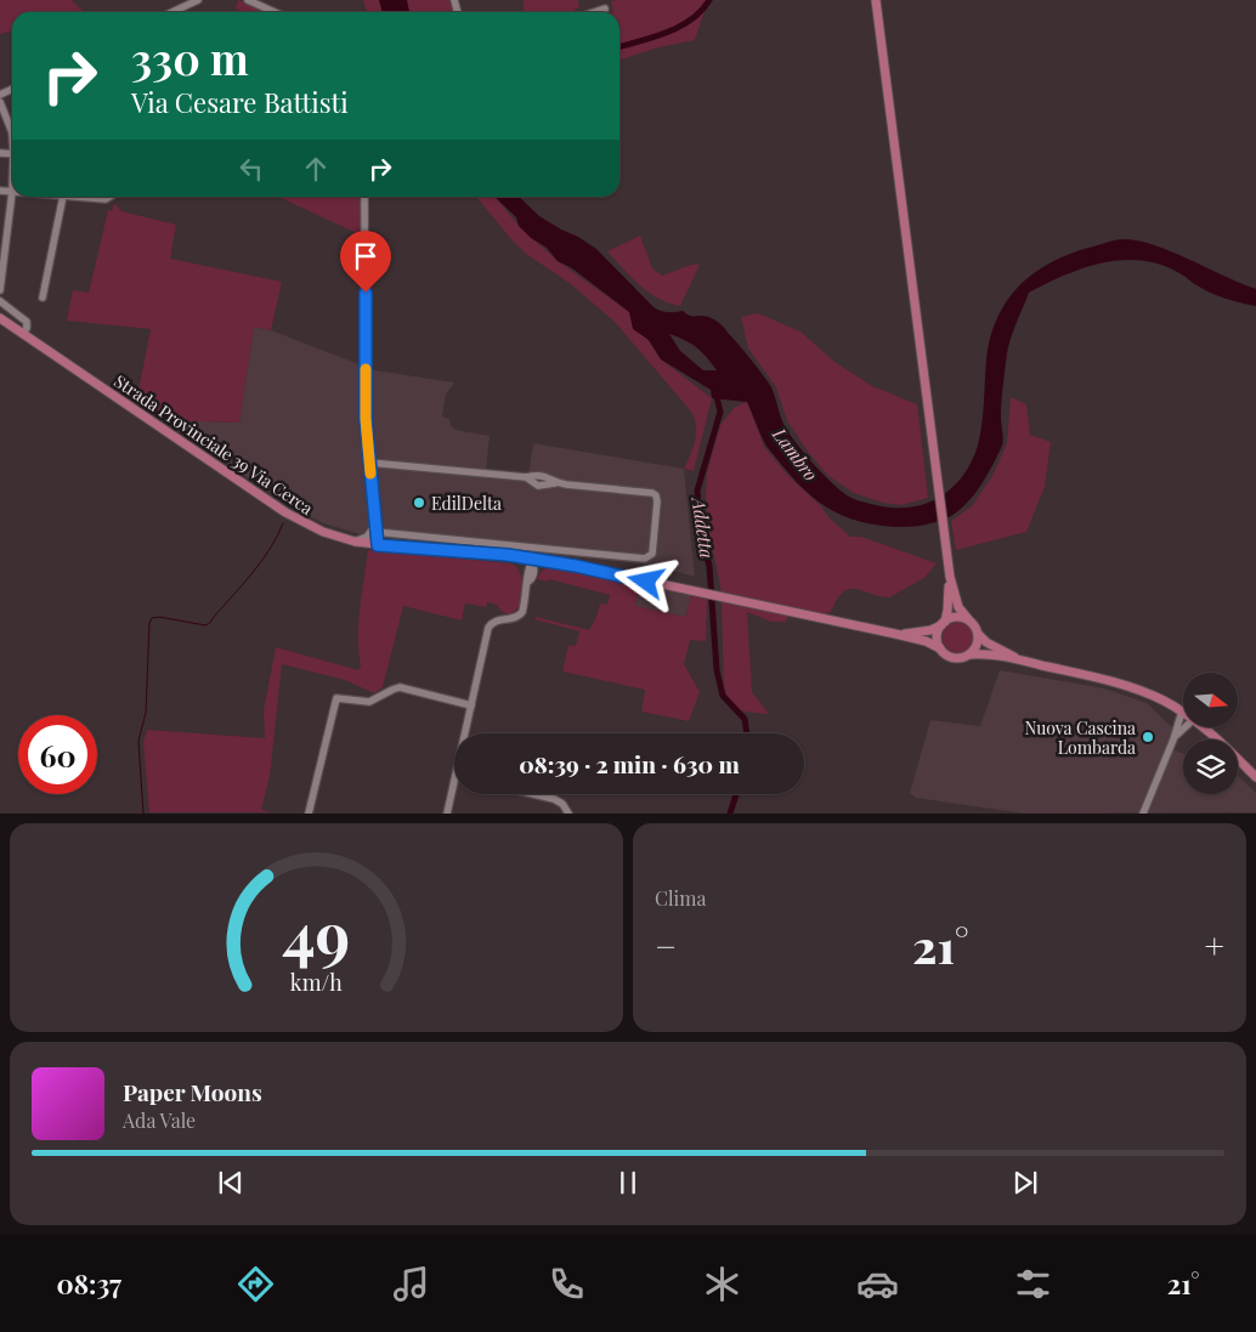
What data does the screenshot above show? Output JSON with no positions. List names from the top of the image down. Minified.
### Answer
{"streets":{"main road":["Strada Provinciale 39 Via Cerca"]},"water":["Lambro","Addetta"],"places":["EdilDelta","Nuova Cascina Lombarda"],"north":"right","page":{"turn":["330 m","Via Cesare Battisti"],"limit":"60","trip":"08:39 · 2 min · 630 m","tile":"Clima","heat":["−","21°","+"],"song":["Paper Moons","Ada Vale"],"tabs":["08:37","21°"],"gauge":["49","km/h"]}}
